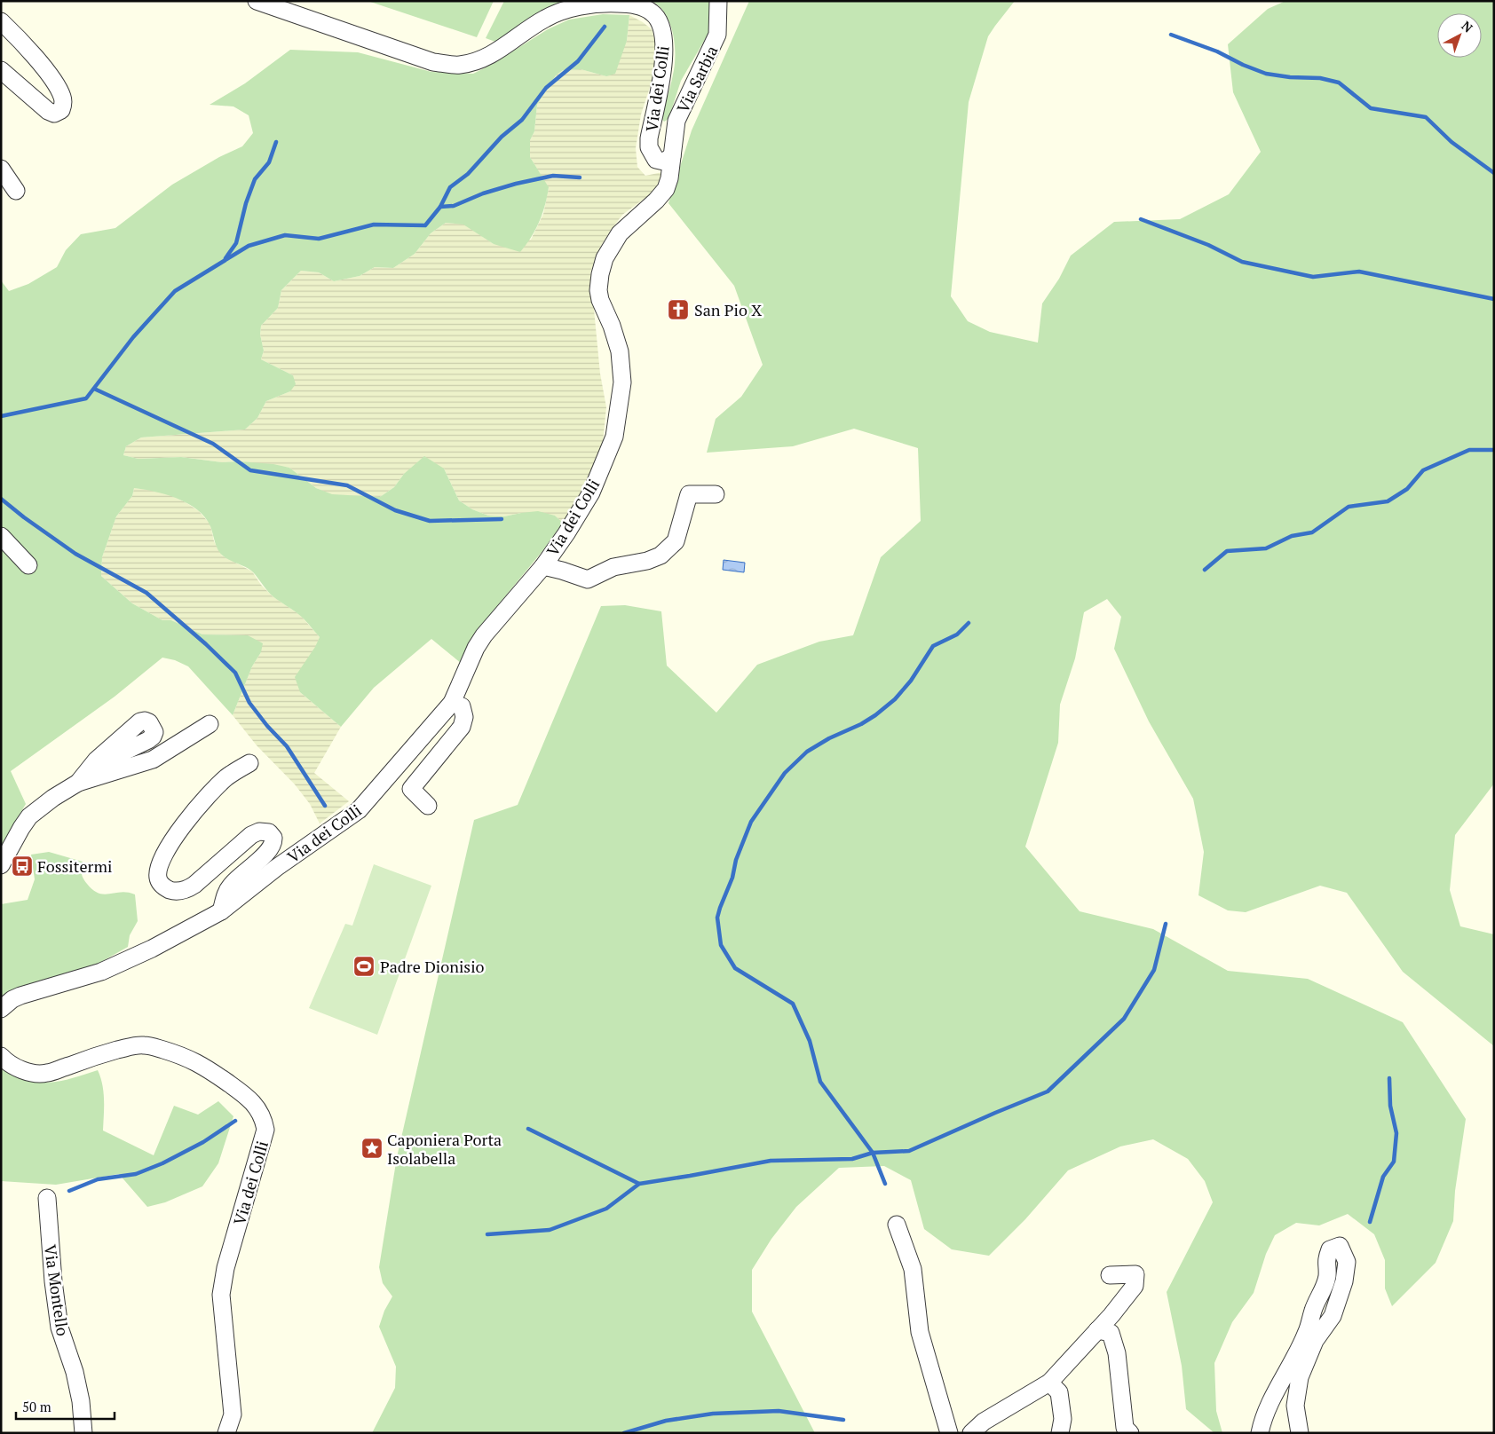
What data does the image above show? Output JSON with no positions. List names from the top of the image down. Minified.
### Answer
{"streets":{"street":["Via Sarbia","Via dei Colli","Via Montello"]},"crossings":[["Via Sarbia","Via dei Colli"]],"places":{"church":["San Pio X"],"bus stop":["Fossitermi"],"sports":["Padre Dionisio"],"place":["Caponiera Porta Isolabella"]},"scale_bar":"50 m","north":"top right"}
